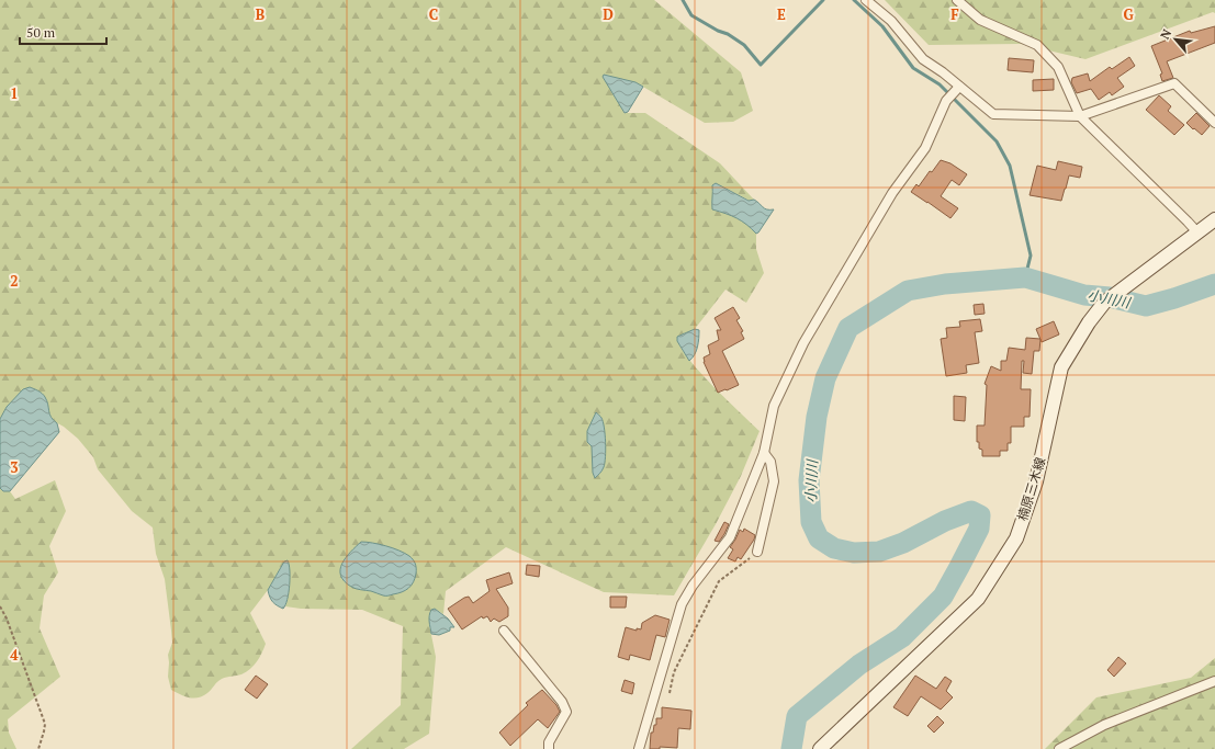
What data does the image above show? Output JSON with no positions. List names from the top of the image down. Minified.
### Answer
{"streets":{"main road":["楠原三木線"]},"water":["小川川"],"scale_bar":"50 m","north":"top left","grid":{"columns":["B","C","D","E","F","G"],"rows":["1","2","3","4"]}}
